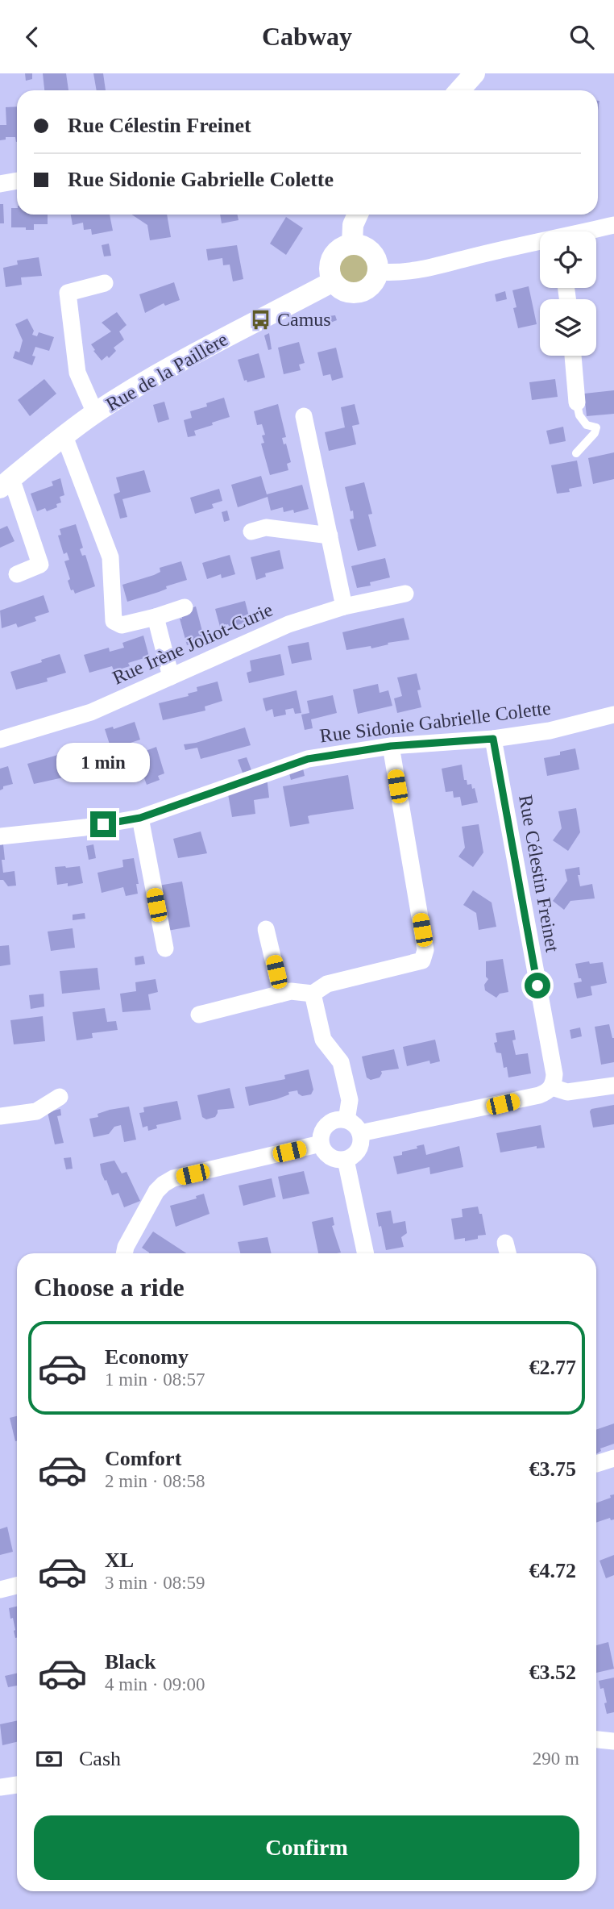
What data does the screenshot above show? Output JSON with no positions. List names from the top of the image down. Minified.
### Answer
{"streets":{"street":["Rue de la Paillère","Rue Irène Joliot-Curie","Rue Sidonie Gabrielle Colette","Rue Célestin Freinet"]},"crossings":[["Rue Sidonie Gabrielle Colette","Rue Célestin Freinet"]],"places":{"bus stop":["Camus"]},"page":{"header":"Cabway","banner":["Rue Célestin Freinet","Rue Sidonie Gabrielle Colette"],"bubble":"1 min","heading":"Choose a ride","list":[{"name":"Economy","note":"1 min · 08:57","value":"€2.77"},{"name":"Comfort","note":"2 min · 08:58","value":"€3.75"},{"name":"XL","note":"3 min · 08:59","value":"€4.72"},{"name":"Black","note":"4 min · 09:00","value":"€3.52"}],"pay":["Cash","290 m"],"buttons":"Confirm"}}
